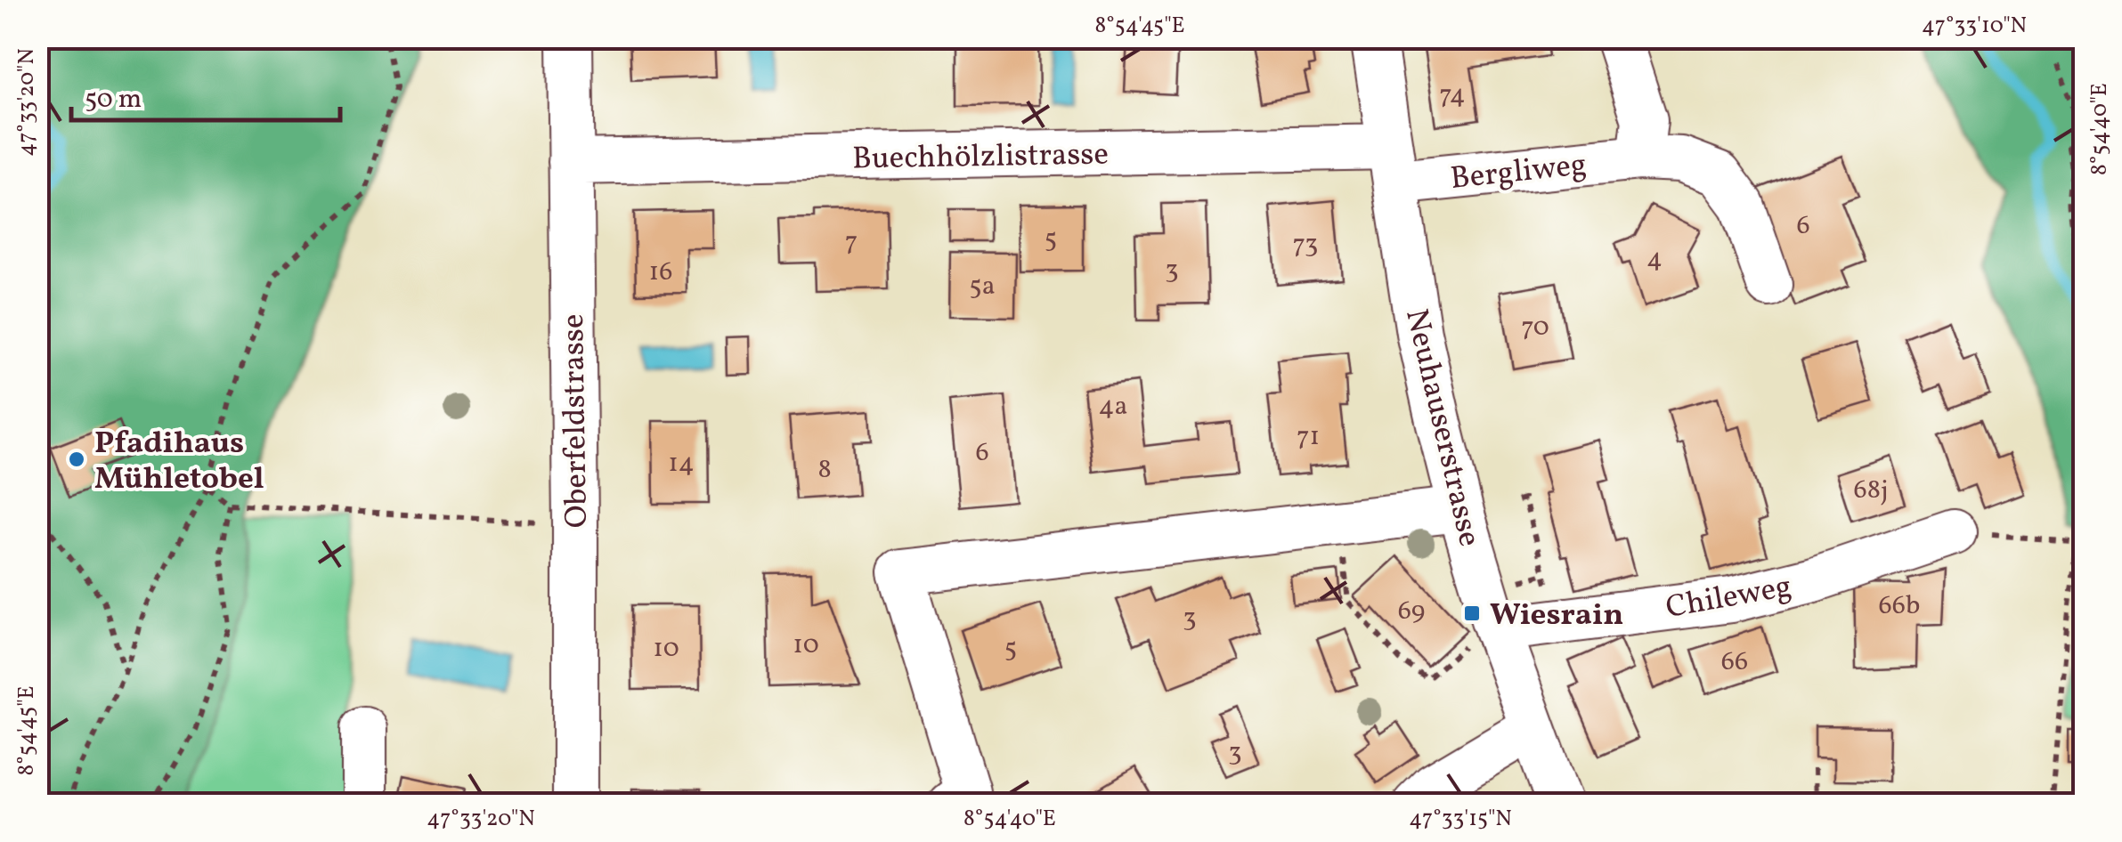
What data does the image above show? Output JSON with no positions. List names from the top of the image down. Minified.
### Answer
{"streets":{"street":["Buechhölzlistrasse","Bergliweg","Oberfeldstrasse","Neuhauserstrasse","Chileweg"]},"crossings":[["Buechhölzlistrasse","Bergliweg"],["Buechhölzlistrasse","Oberfeldstrasse"],["Buechhölzlistrasse","Neuhauserstrasse"],["Bergliweg","Neuhauserstrasse"],["Neuhauserstrasse","Chileweg"]],"places":{"other":["Pfadihaus Mühletobel"],"transit":["Wiesrain"]},"house_numbers":["74","6","5","7","73","4","3","16","5a","70","4a","71","6","14","8","68j","66b","69","3","10","10","5","66","3"],"scale_bar":"50 m","coordinates":["8°54'45\"E","47°33'10\"N","47°33'20\"N","8°54'40\"E","47°33'15\"N"]}
